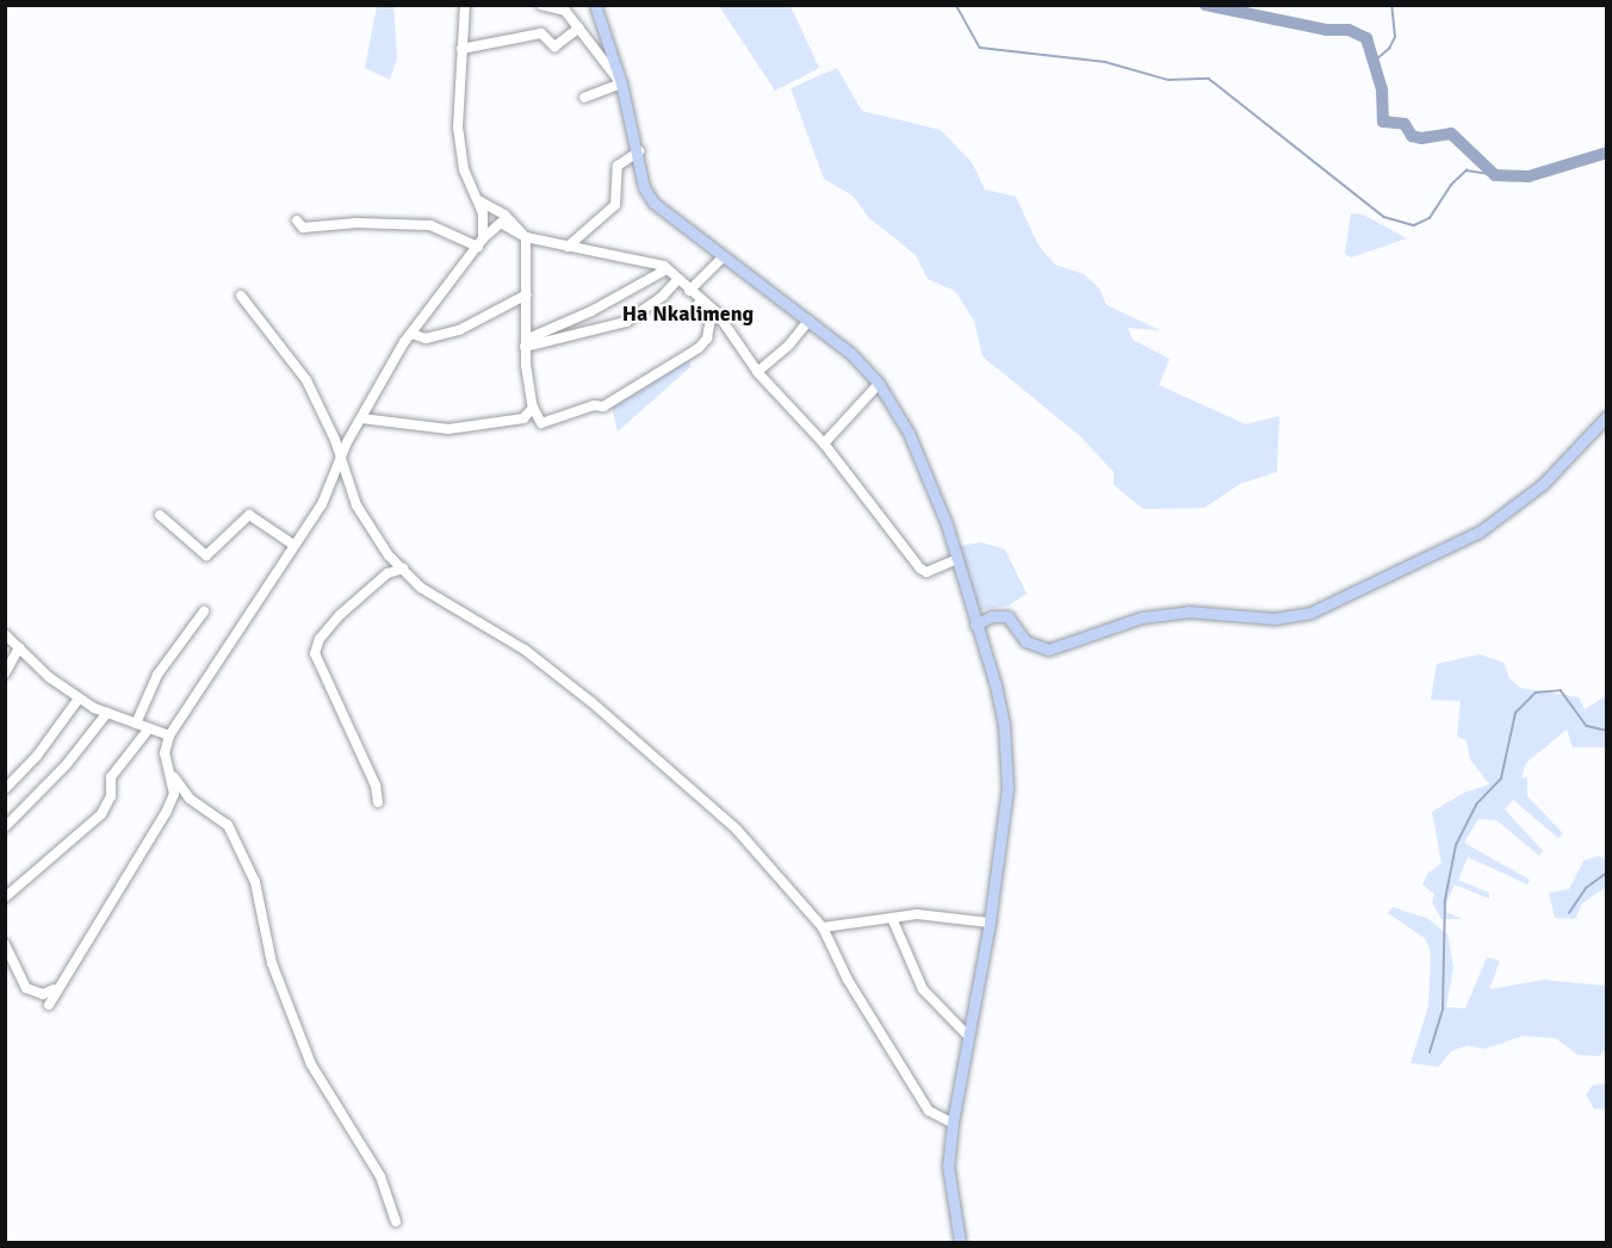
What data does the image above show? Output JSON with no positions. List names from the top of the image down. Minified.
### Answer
{"districts":["Ha Nkalimeng"]}
